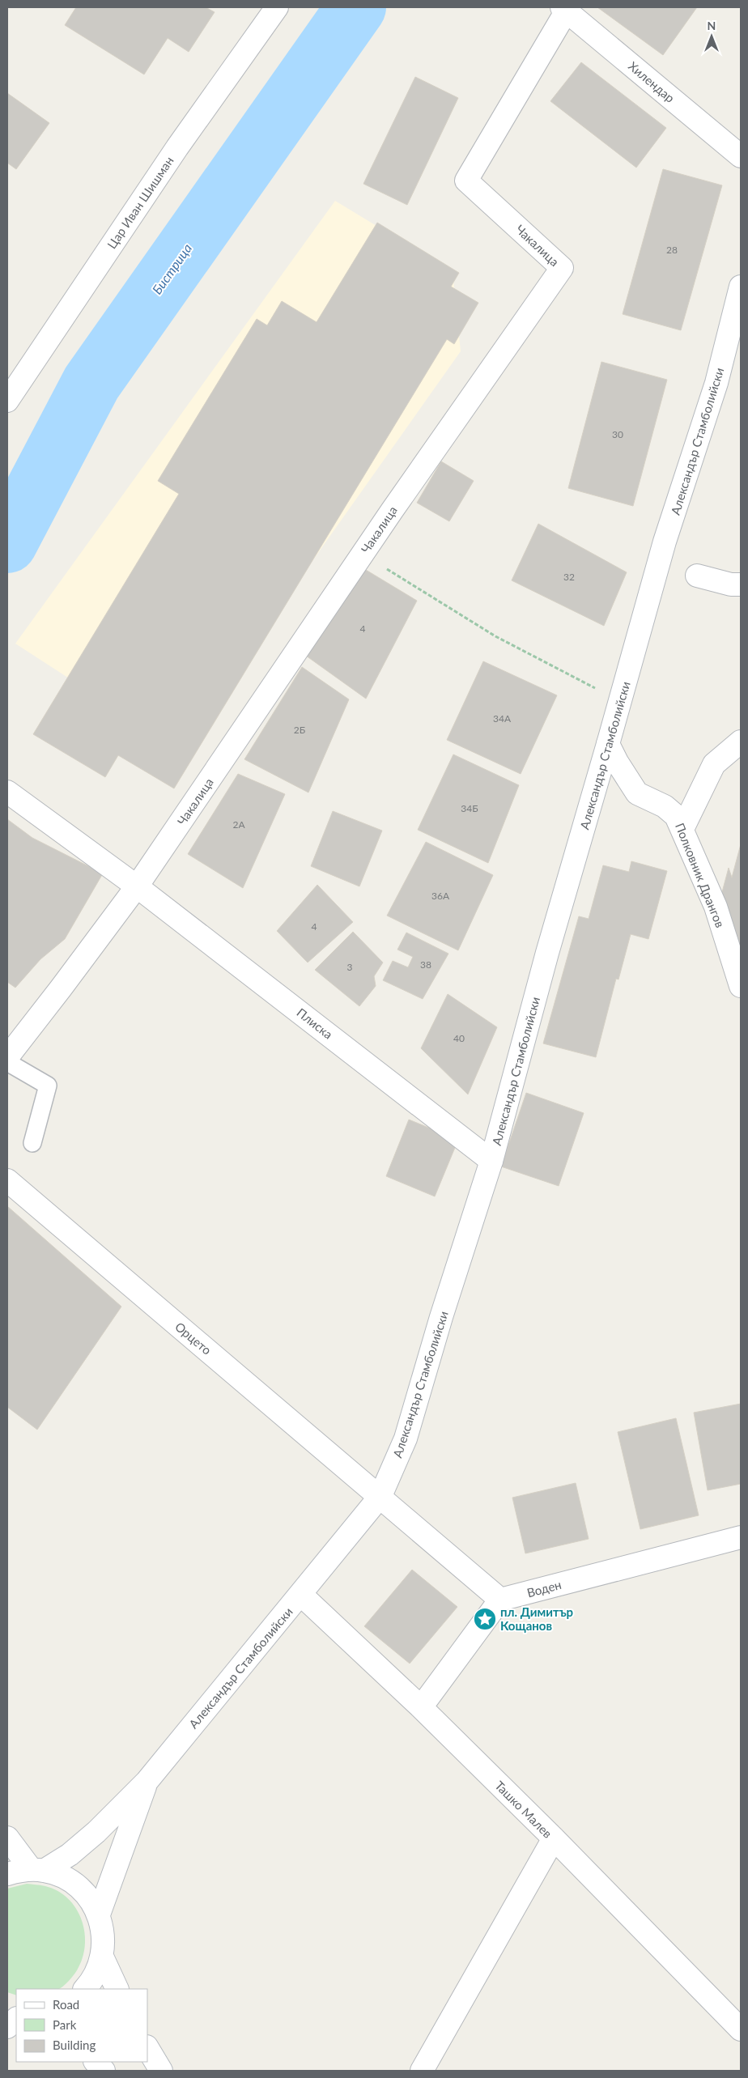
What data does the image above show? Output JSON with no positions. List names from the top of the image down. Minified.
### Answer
{"streets":{"street":["Хилендар","Цар Иван Шишман","Чакалица","Александър Стамболийски","Полковник Дрангов","Плиска","Орцето","Воден","Ташко Малев"]},"crossings":[["Хилендар","Чакалица"],["Чакалица","Плиска"],["Александър Стамболийски","Полковник Дрангов"],["Александър Стамболийски","Плиска"],["Александър Стамболийски","Орцето"],["Александър Стамболийски","Ташко Малев"]],"water":["Бистрица"],"places":{"place":["пл. Димитър Кощанов"]},"house_numbers":["28","30","32","4","34А","2Б","34Б","2А","36А","4","38","3","40"],"legend":["Road","Park","Building"],"north":"top"}
